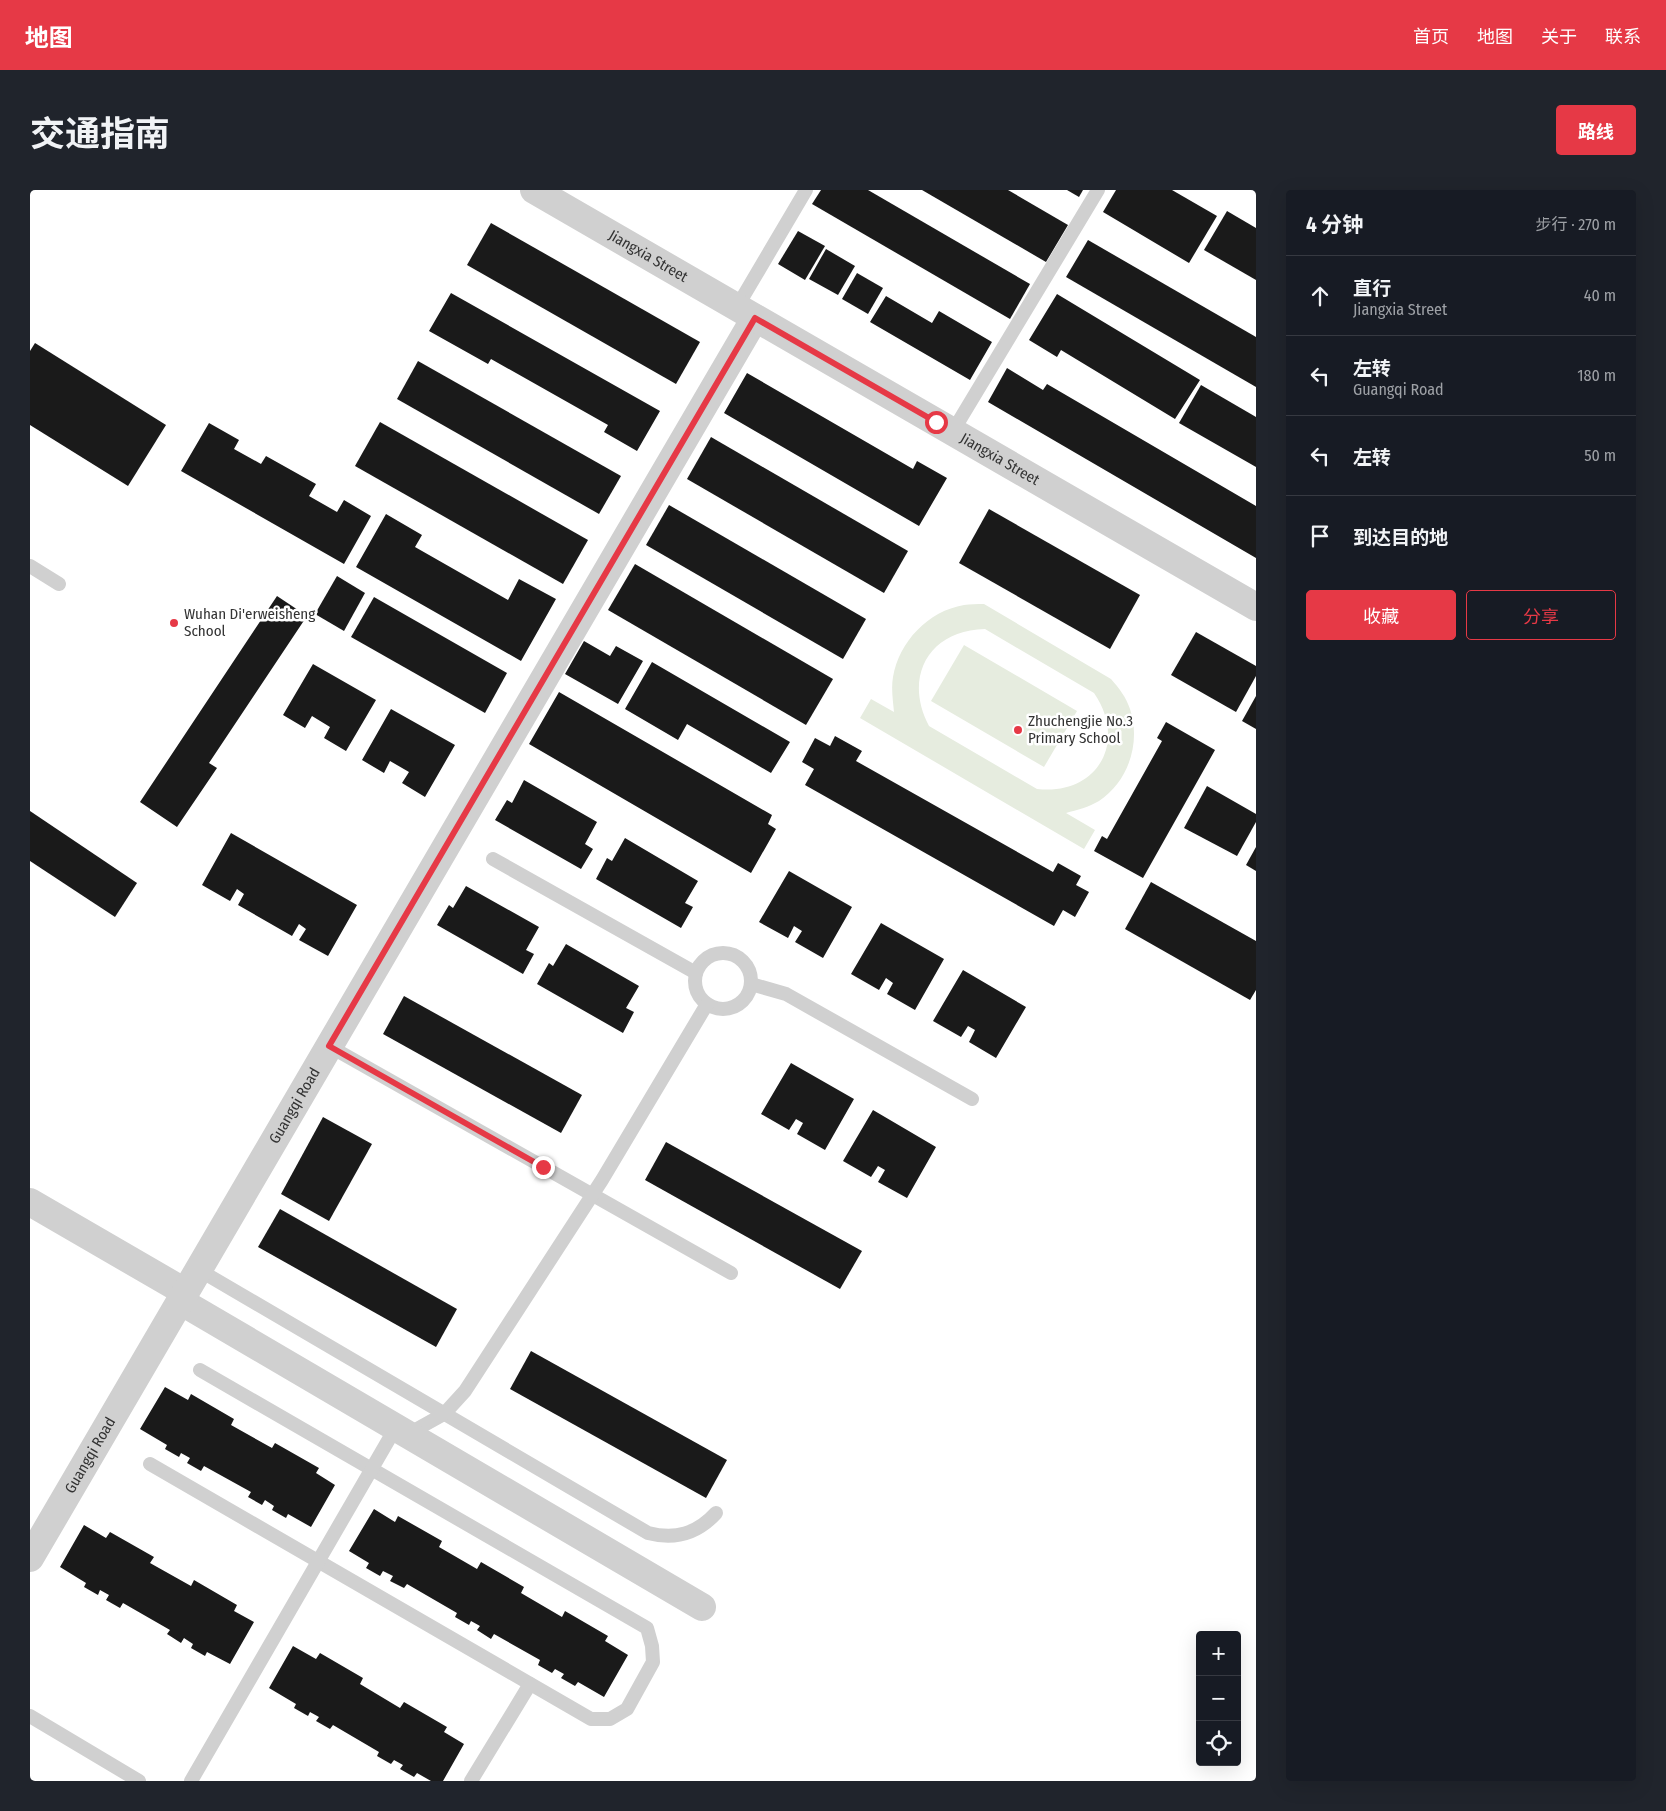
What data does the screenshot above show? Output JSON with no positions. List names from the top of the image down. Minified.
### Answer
{"streets":{"street":["Jiangxia Street","Guangqi Road"]},"crossings":[["Jiangxia Street","Guangqi Road"]],"places":["Wuhan Di'erweisheng School","Zhuchengjie No.3 Primary School"],"page":{"header":"地图","nav":["首页","地图","关于","联系"],"title":"交通指南","buttons":["路线",["收藏","分享"]],"heading":["4 分钟","步行 · 270 m"],"list":[["直行","Jiangxia Street","40 m"],["左转","Guangqi Road","180 m"],["左转","50 m"],"到达目的地"],"map_buttons":["+","−"]}}
